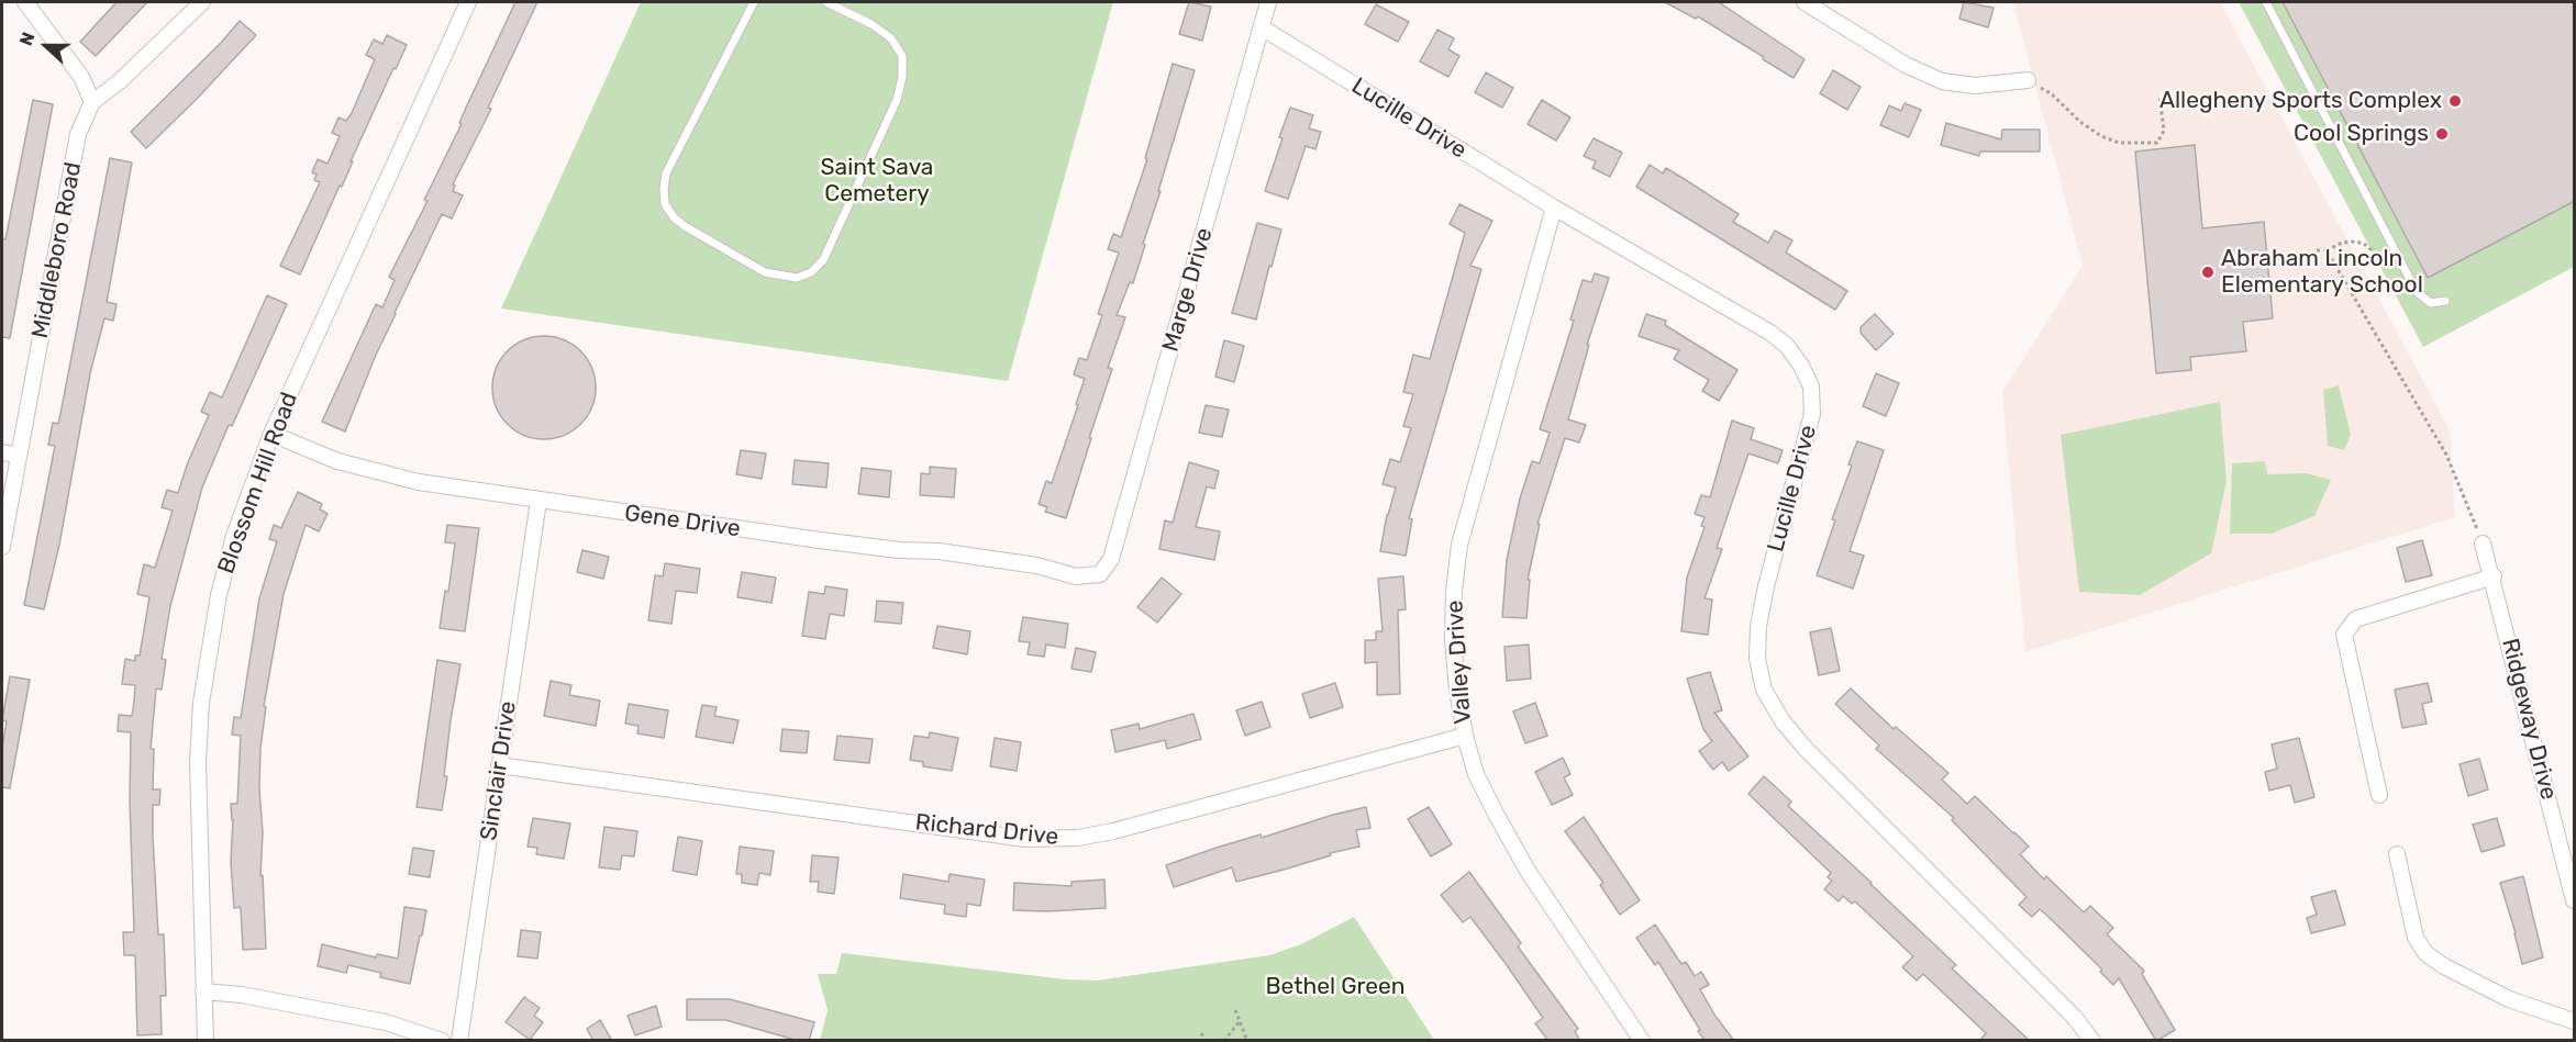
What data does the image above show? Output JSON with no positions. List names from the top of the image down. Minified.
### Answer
{"streets":{"street":["Lucille Drive","Middleboro Road","Marge Drive","Blossom Hill Road","Gene Drive","Valley Drive","Ridgeway Drive","Sinclair Drive","Richard Drive"]},"crossings":[["Lucille Drive","Marge Drive"],["Lucille Drive","Valley Drive"],["Marge Drive","Gene Drive"],["Blossom Hill Road","Gene Drive"],["Gene Drive","Sinclair Drive"],["Valley Drive","Richard Drive"],["Sinclair Drive","Richard Drive"]],"parks":["Saint Sava Cemetery","Bethel Green"],"places":["Allegheny Sports Complex","Cool Springs","Abraham Lincoln Elementary School"],"north":"left"}
